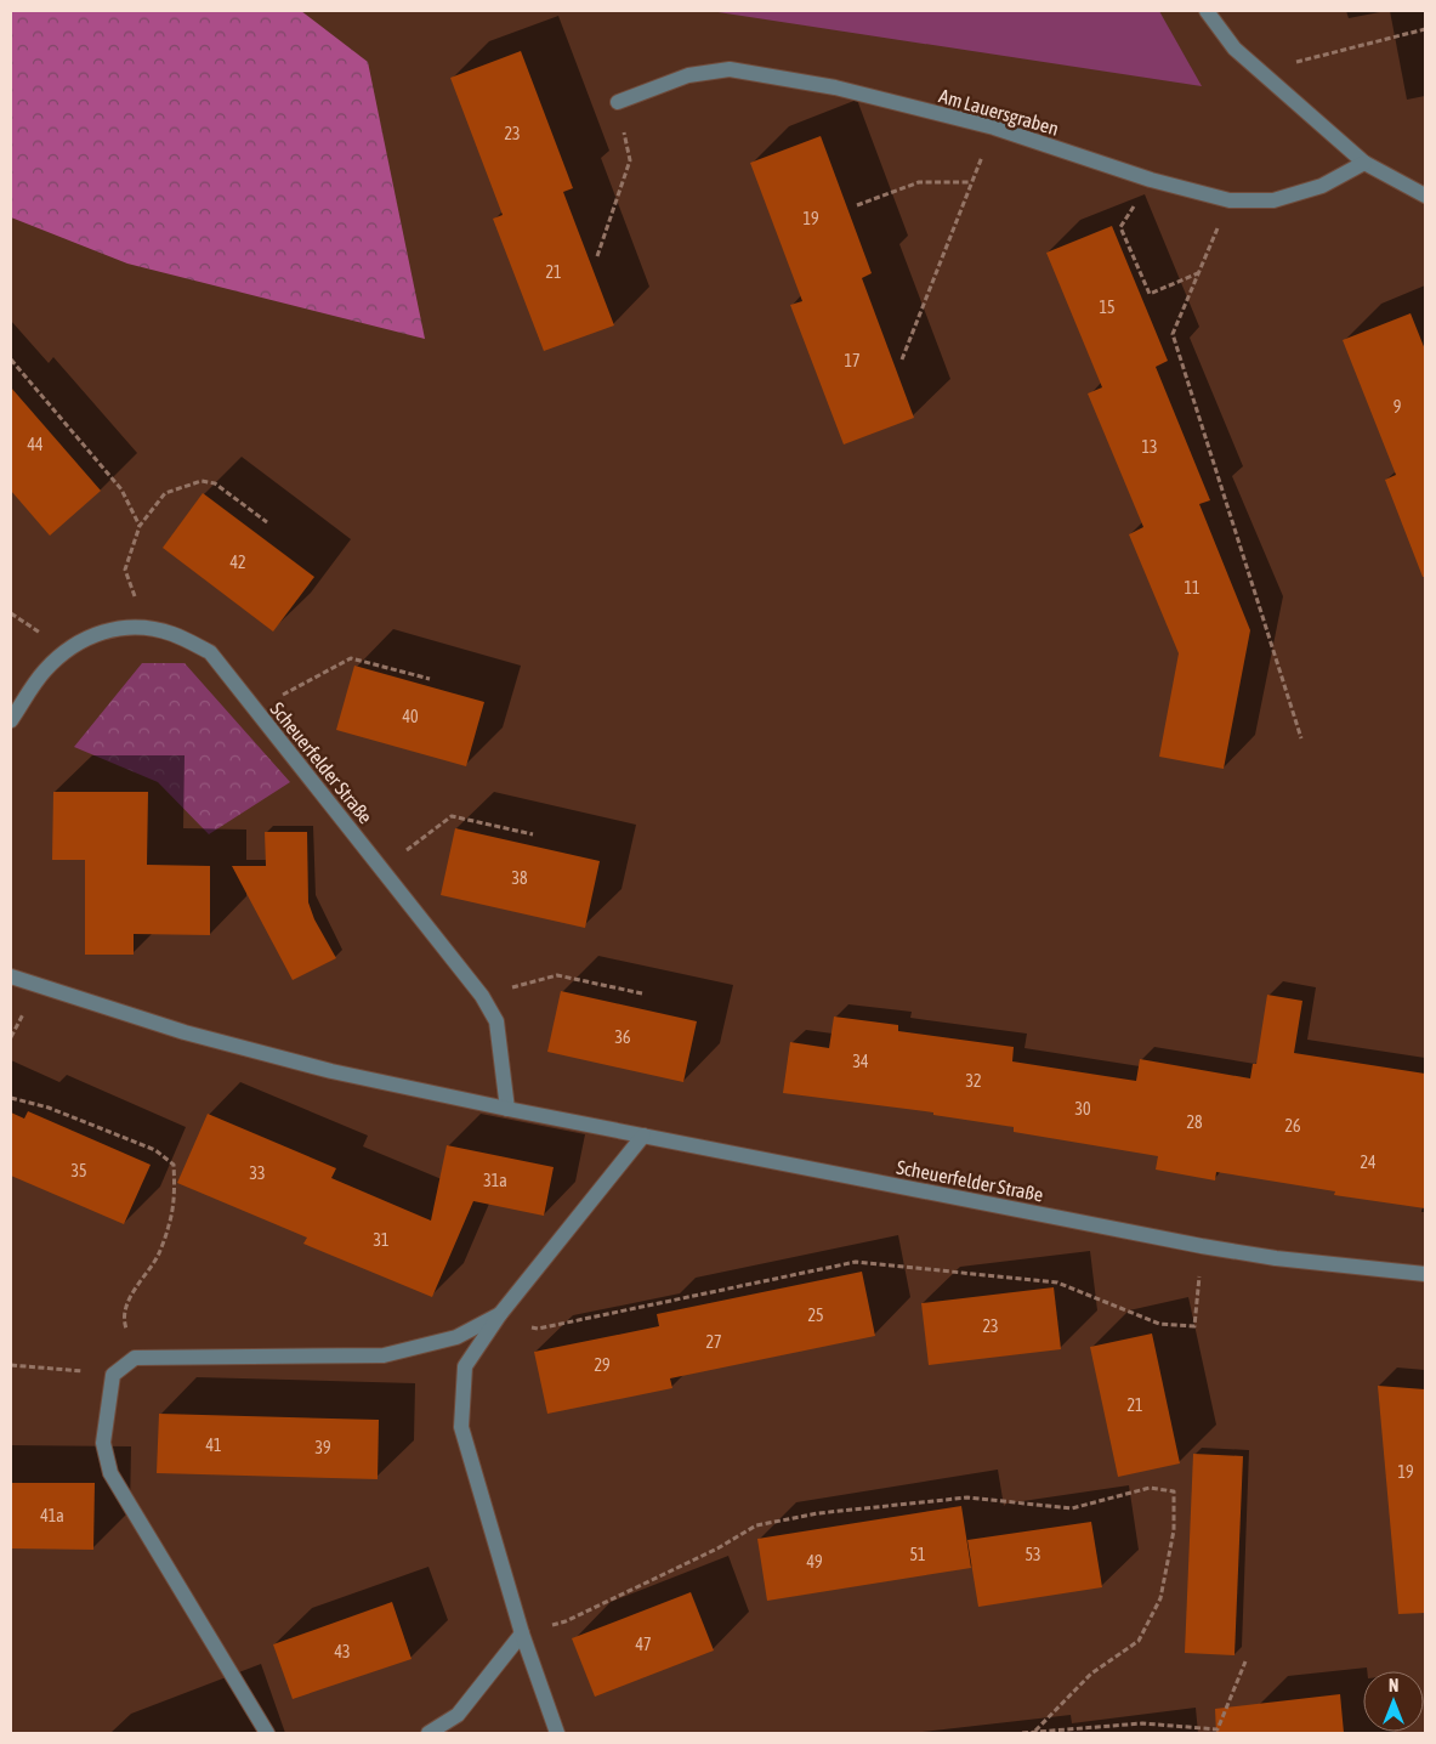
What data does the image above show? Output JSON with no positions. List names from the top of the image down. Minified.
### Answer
{"streets":{"street":["Am Lauersgraben","Scheuerfelder Straße"]},"house_numbers":["23","19","21","15","17","9","44","13","42","11","40","38","36","34","32","30","28","26","24","35","33","31a","31","25","23","27","29","21","41","39","19","41a","51","53","49","47","43"],"north":"top"}
